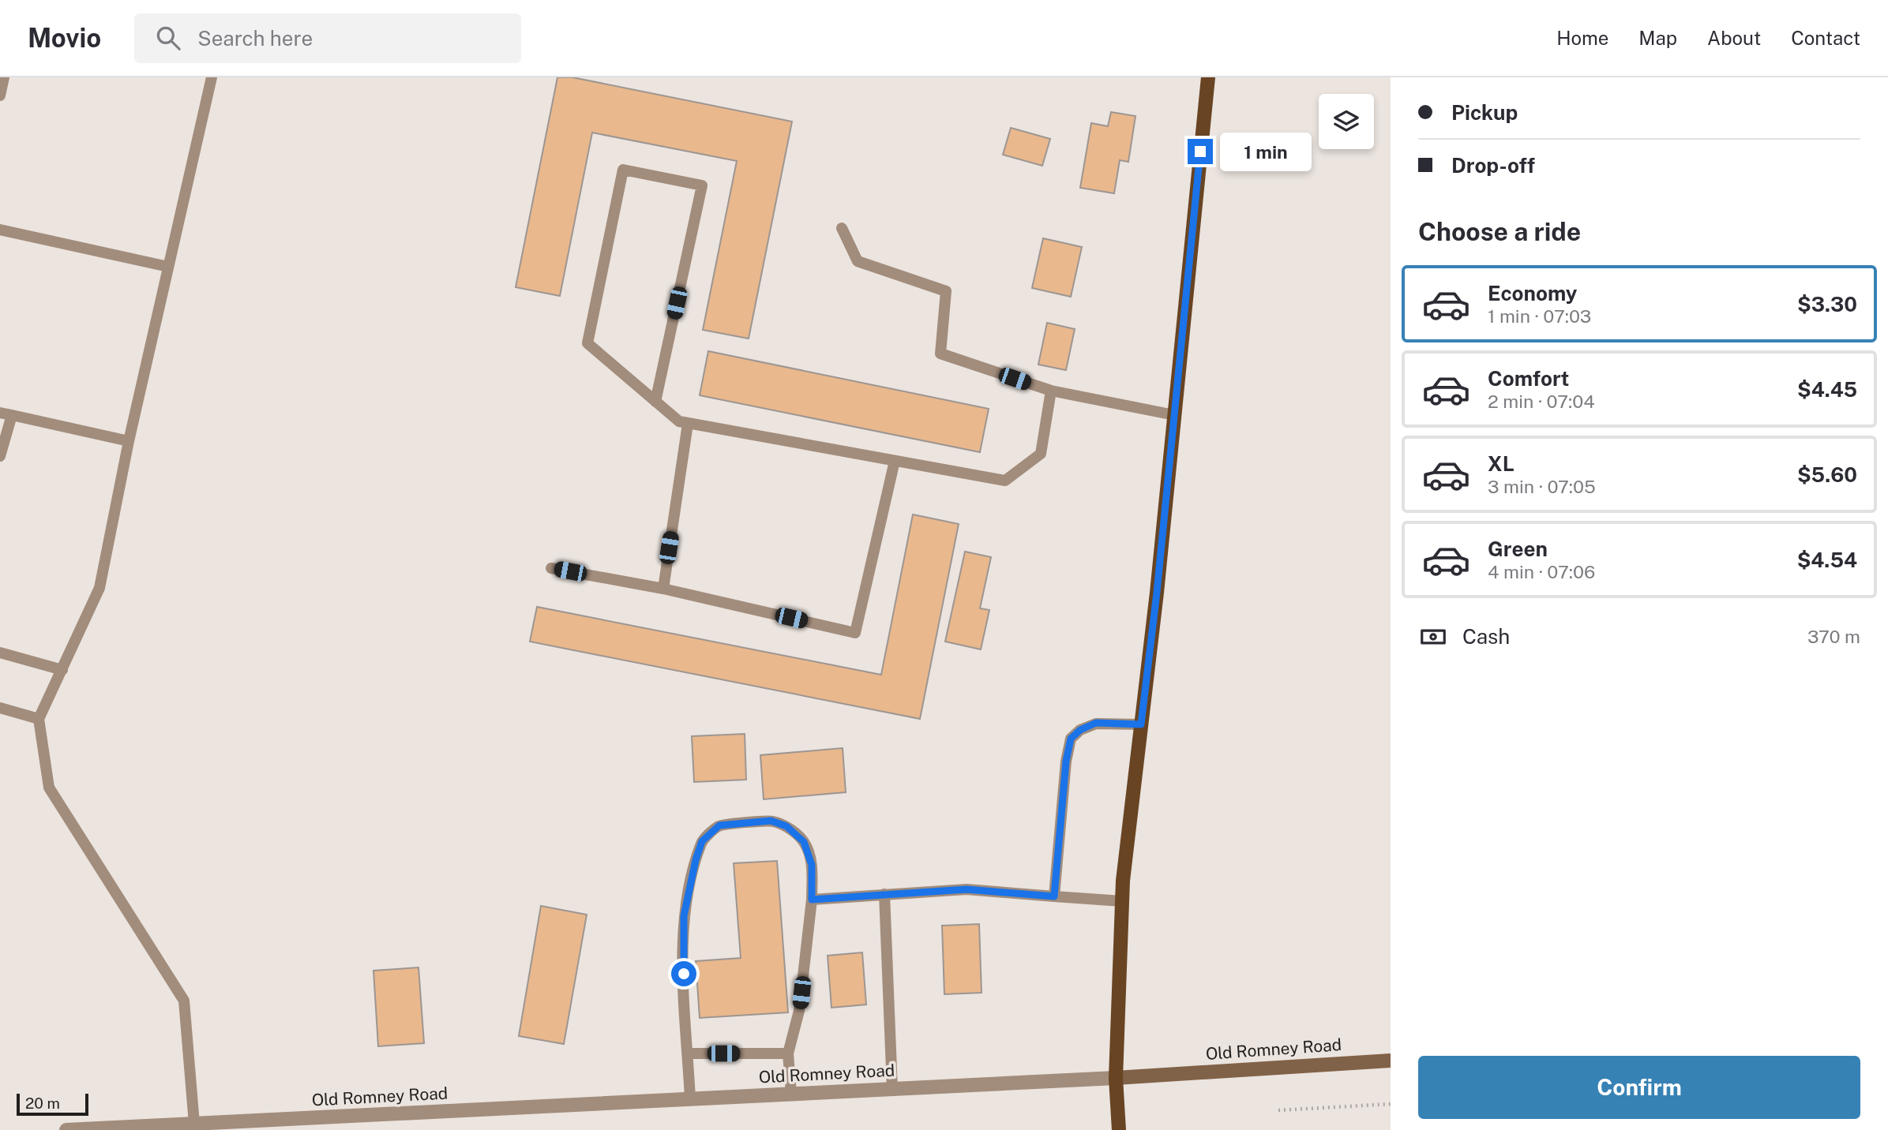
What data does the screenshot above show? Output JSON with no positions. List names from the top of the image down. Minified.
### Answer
{"streets":{"street":["Old Romney Road"]},"scale_bar":"20 m","page":{"header":"Movio","search":"Search here","nav":["Home","Map","About","Contact"],"banner":["Pickup","Drop-off"],"bubble":"1 min","heading":"Choose a ride","list":[{"name":"Economy","note":"1 min · 07:03","value":"$3.30"},{"name":"Comfort","note":"2 min · 07:04","value":"$4.45"},{"name":"XL","note":"3 min · 07:05","value":"$5.60"},{"name":"Green","note":"4 min · 07:06","value":"$4.54"}],"pay":["Cash","370 m"],"buttons":"Confirm","scale":"20 m"}}
